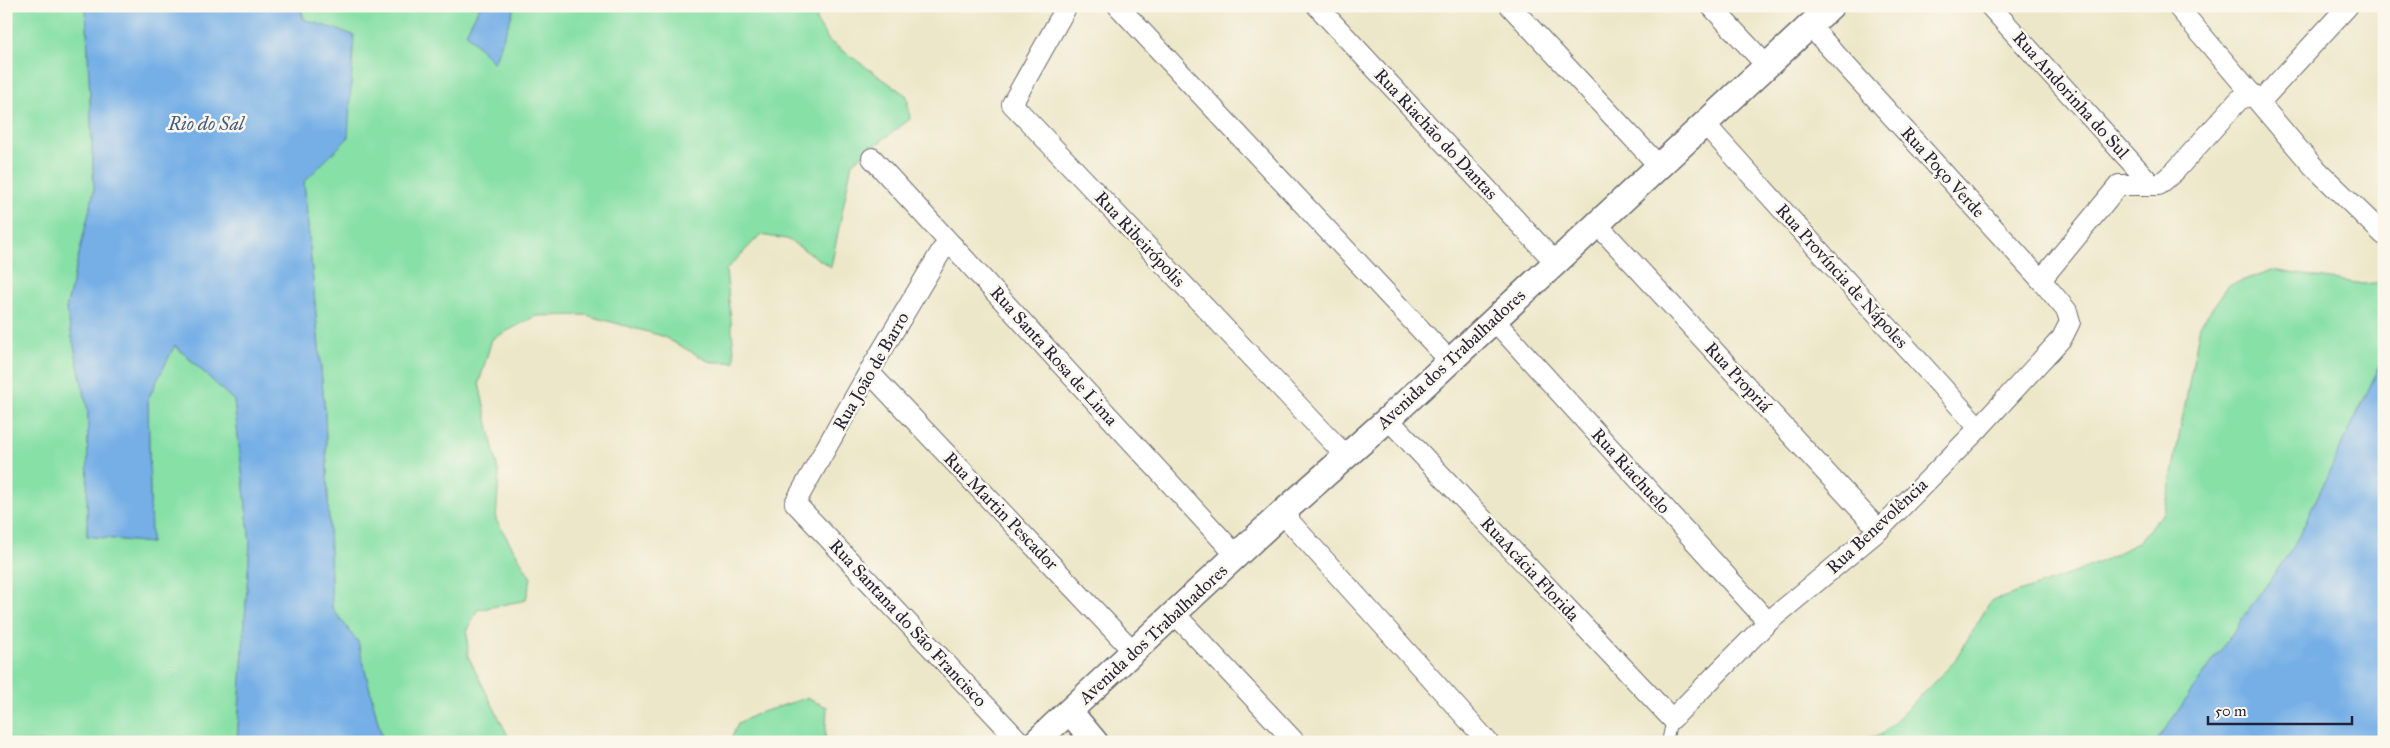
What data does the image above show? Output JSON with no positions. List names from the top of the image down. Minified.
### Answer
{"streets":{"street":["Rua Andorinha do Sul","Rua Riachão do Dantas","Rua Poço Verde","Rua Ribeirópolis","Rua Província de Nápoles","Rua Santa Rosa de Lima","Avenida dos Trabalhadores","Rua João de Barro","Rua Propriá","Rua Riachuelo","Rua Martin Pescador","Rua Benevolência","RuaAcácia Florida","Rua Santana do São Francisco"]},"crossings":[["Rua Riachão do Dantas","Avenida dos Trabalhadores"],["Rua Poço Verde","Avenida dos Trabalhadores"],["Rua Poço Verde","Rua Benevolência"],["Rua Ribeirópolis","Avenida dos Trabalhadores"],["Rua Província de Nápoles","Avenida dos Trabalhadores"],["Rua Província de Nápoles","Rua Benevolência"],["Rua Santa Rosa de Lima","Avenida dos Trabalhadores"],["Rua Santa Rosa de Lima","Rua João de Barro"],["Avenida dos Trabalhadores","Rua Propriá"],["Avenida dos Trabalhadores","Rua Riachuelo"],["Avenida dos Trabalhadores","Rua Martin Pescador"],["Avenida dos Trabalhadores","RuaAcácia Florida"],["Rua João de Barro","Rua Martin Pescador"],["Rua João de Barro","Rua Santana do São Francisco"],["Rua Propriá","Rua Benevolência"],["Rua Riachuelo","Rua Benevolência"],["Rua Benevolência","RuaAcácia Florida"]],"water":["Rio do Sal"],"scale_bar":"50 m"}
